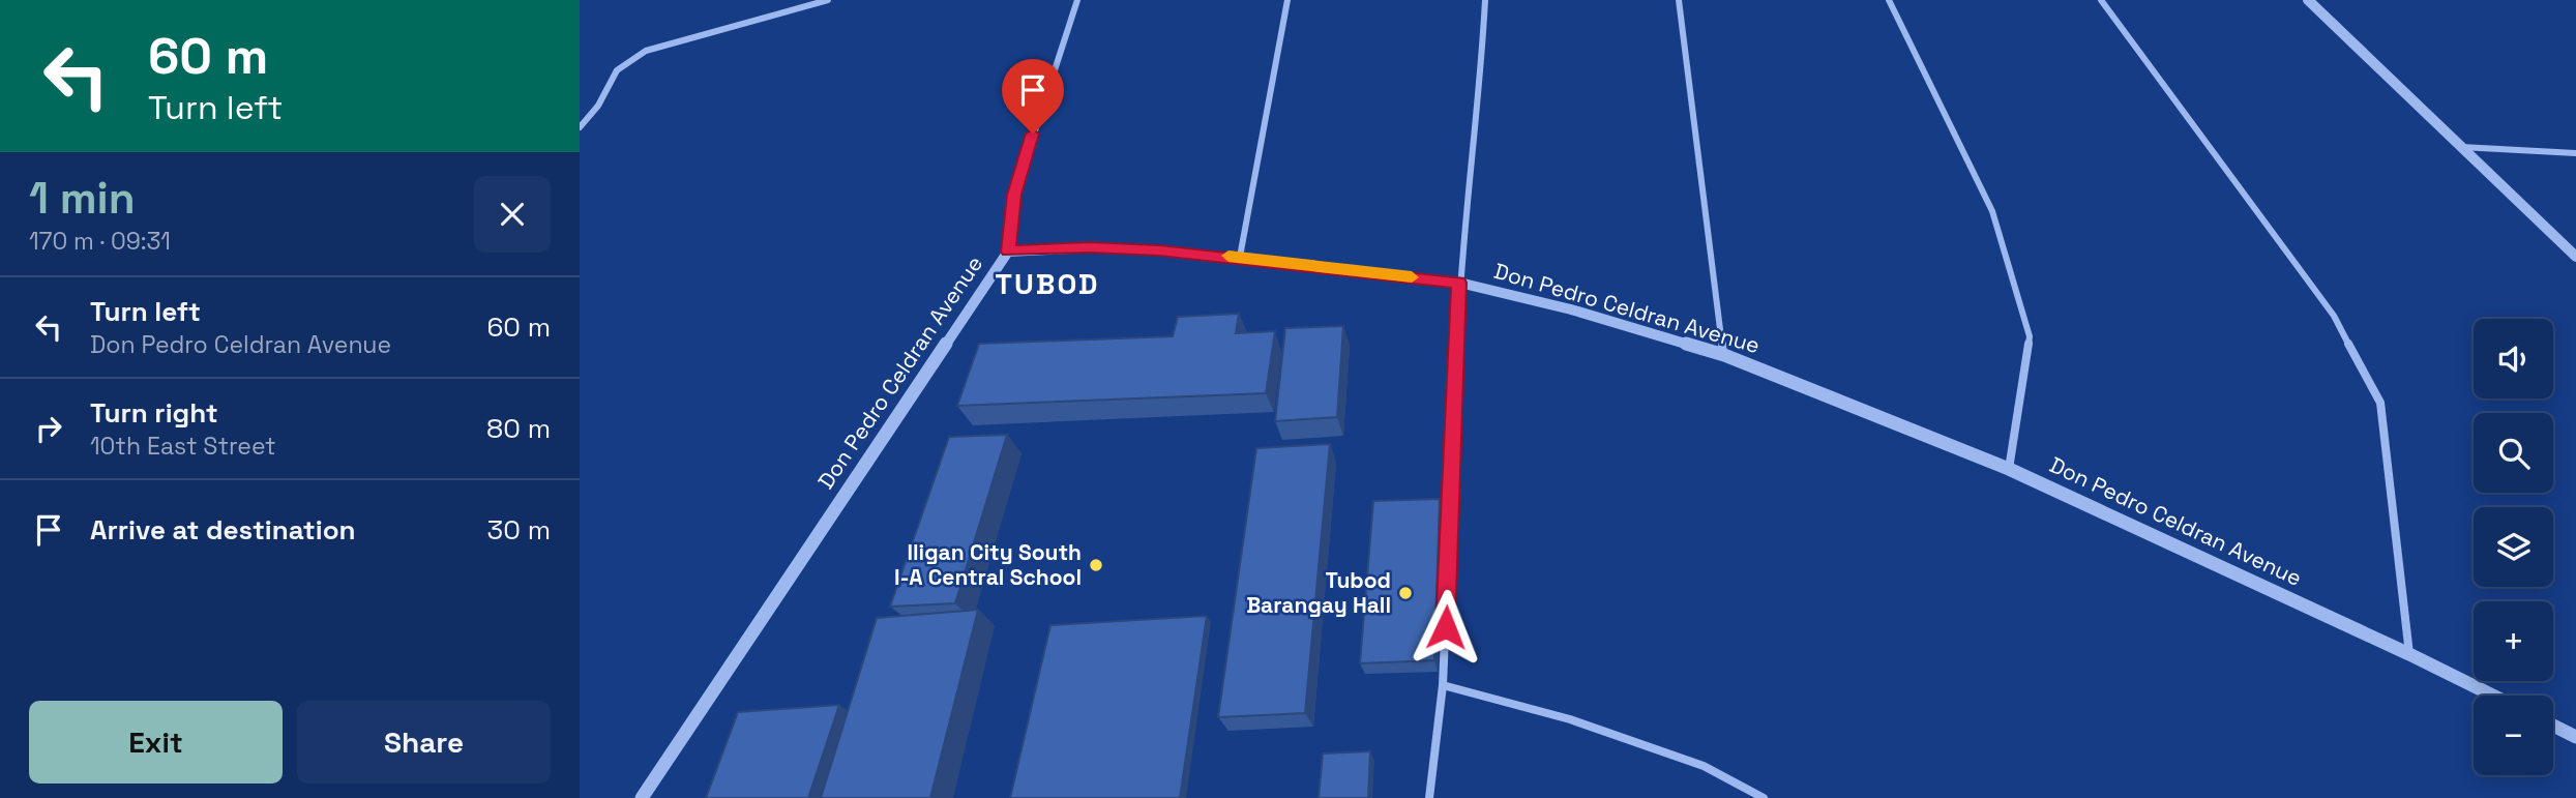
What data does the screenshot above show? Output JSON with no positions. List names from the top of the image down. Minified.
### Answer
{"streets":{"street":["Don Pedro Celdran Avenue"]},"districts":["TUBOD"],"places":["Iligan City South I-A Central School","Tubod Barangay Hall"],"page":{"turn":["60 m","Turn left"],"heading":["1 min","170 m · 09:31"],"list":[{"name":"Turn left","note":"Don Pedro Celdran Avenue","value":"60 m"},{"name":"Turn right","note":"10th East Street","value":"80 m"},{"name":"Arrive at destination","value":"30 m"}],"map_buttons":["+","−"],"buttons":["Exit","Share"]}}
